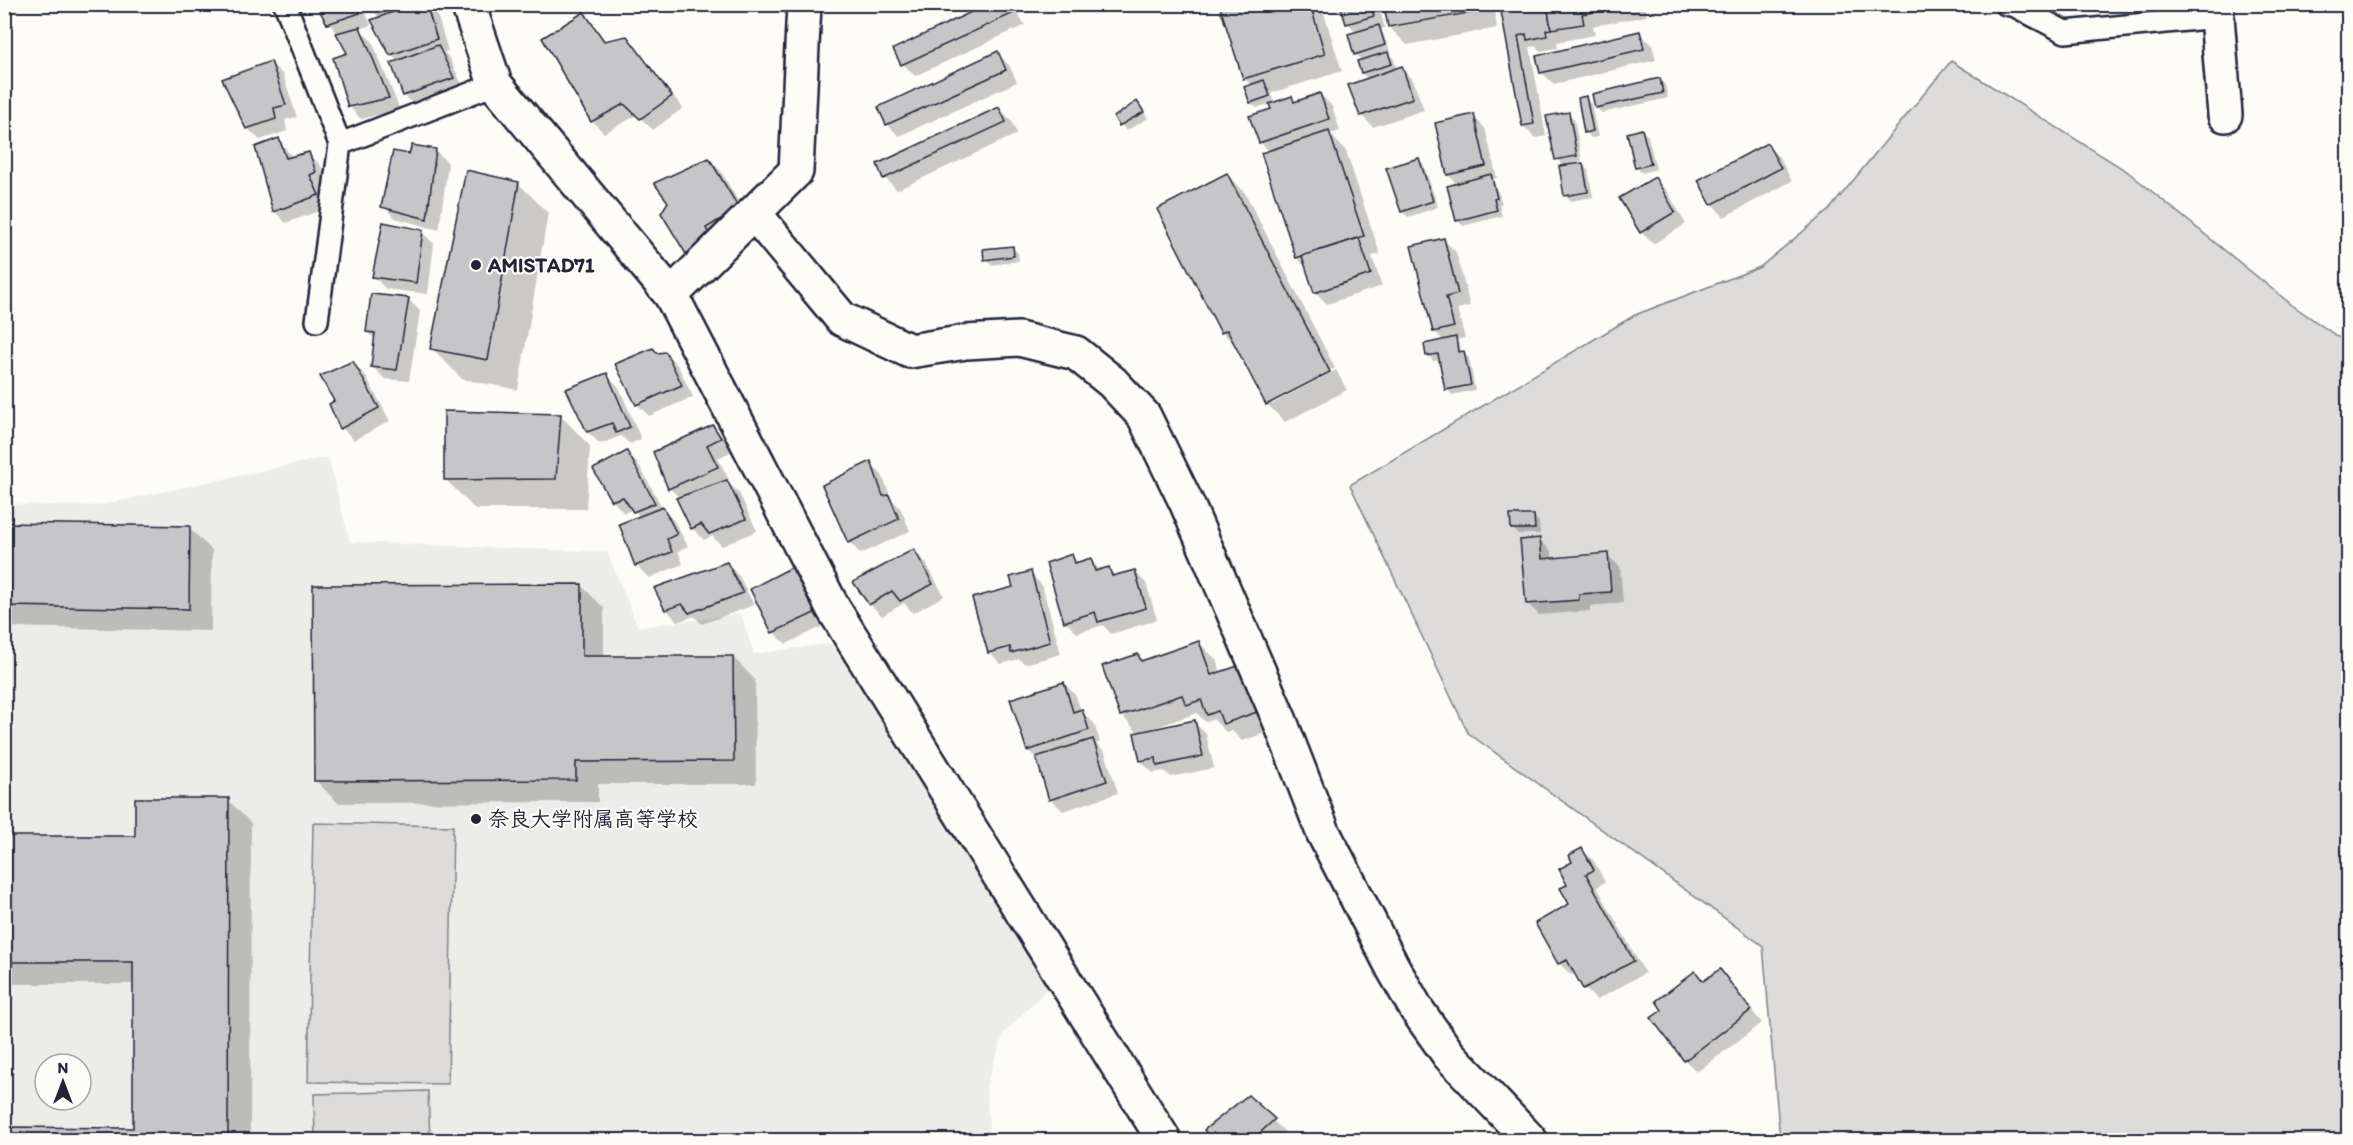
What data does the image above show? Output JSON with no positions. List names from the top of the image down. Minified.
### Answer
{"places":["AMISTAD71","奈良大学附属高等学校"],"north":"top"}
